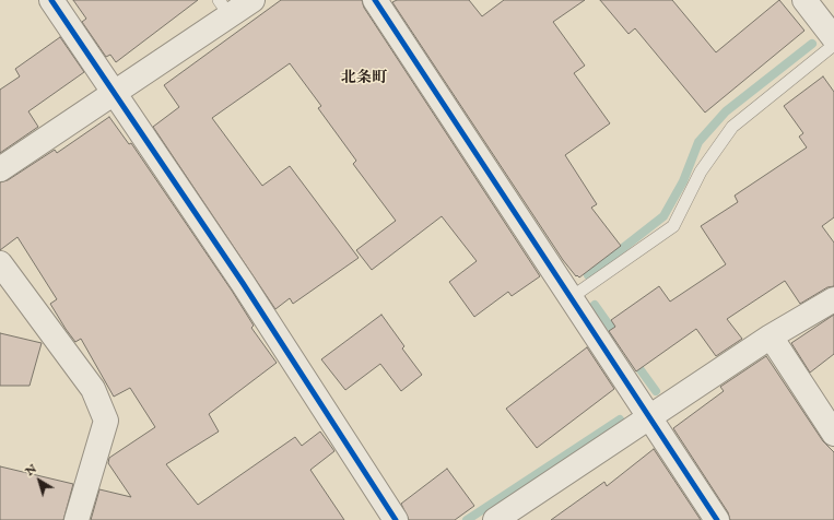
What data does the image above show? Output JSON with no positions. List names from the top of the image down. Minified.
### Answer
{"districts":["北条町"],"north":"top left"}
